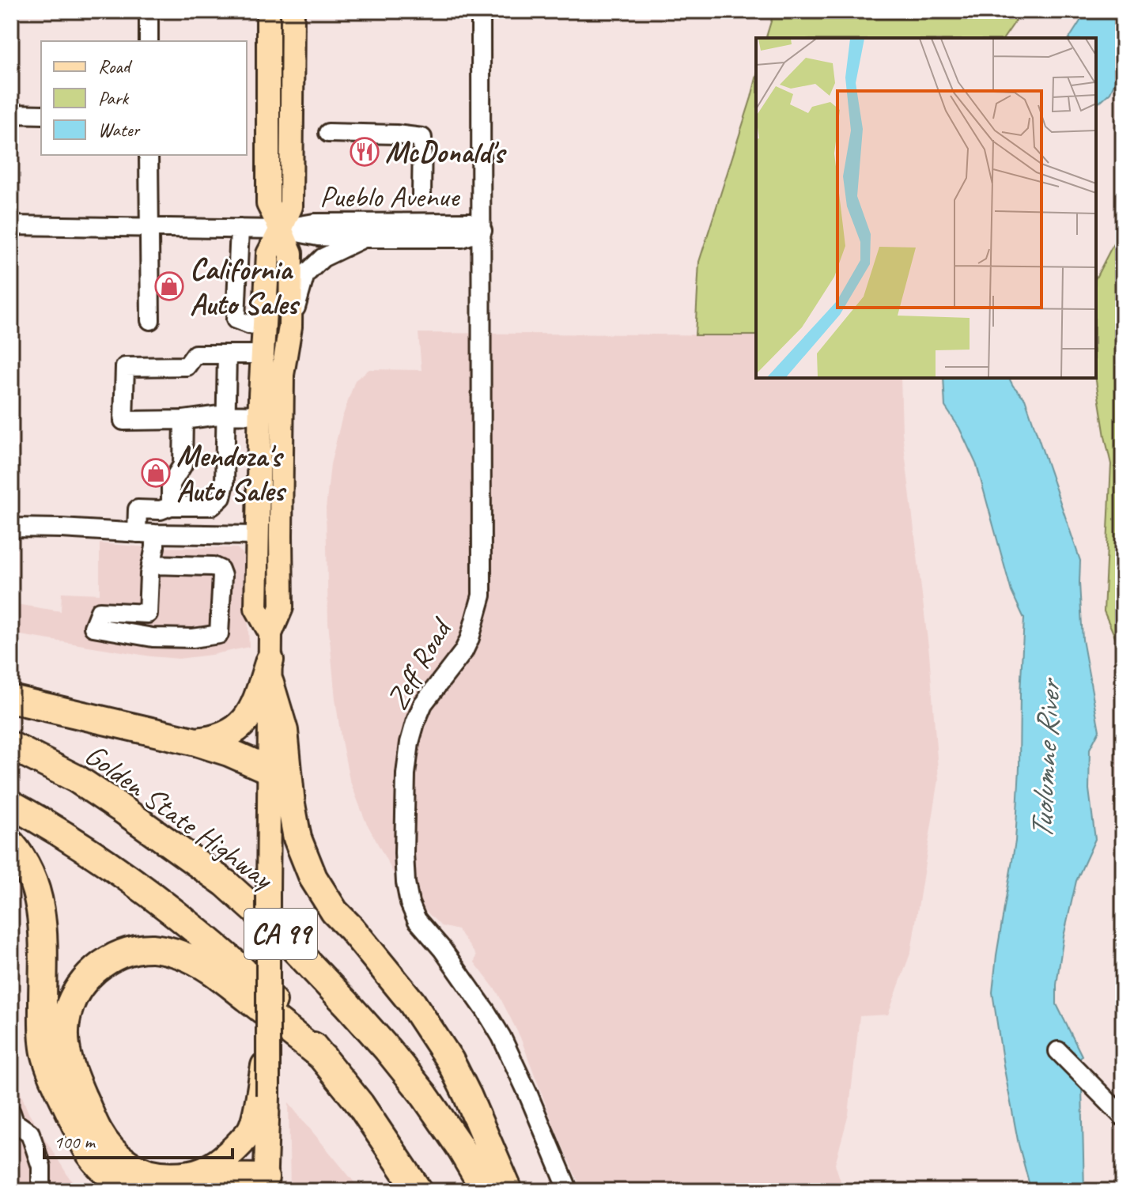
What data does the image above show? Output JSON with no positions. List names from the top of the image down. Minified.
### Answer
{"streets":{"highway":["Golden State Highway","CA 99"],"street":["Pueblo Avenue","Zeff Road"]},"crossings":[["Pueblo Avenue","Zeff Road"]],"water":["Tuolumne River"],"places":{"restaurant":["McDonald's"],"shop":["California Auto Sales","Mendoza's Auto Sales"]},"legend":["Road","Park","Water"],"scale_bar":"100 m"}
